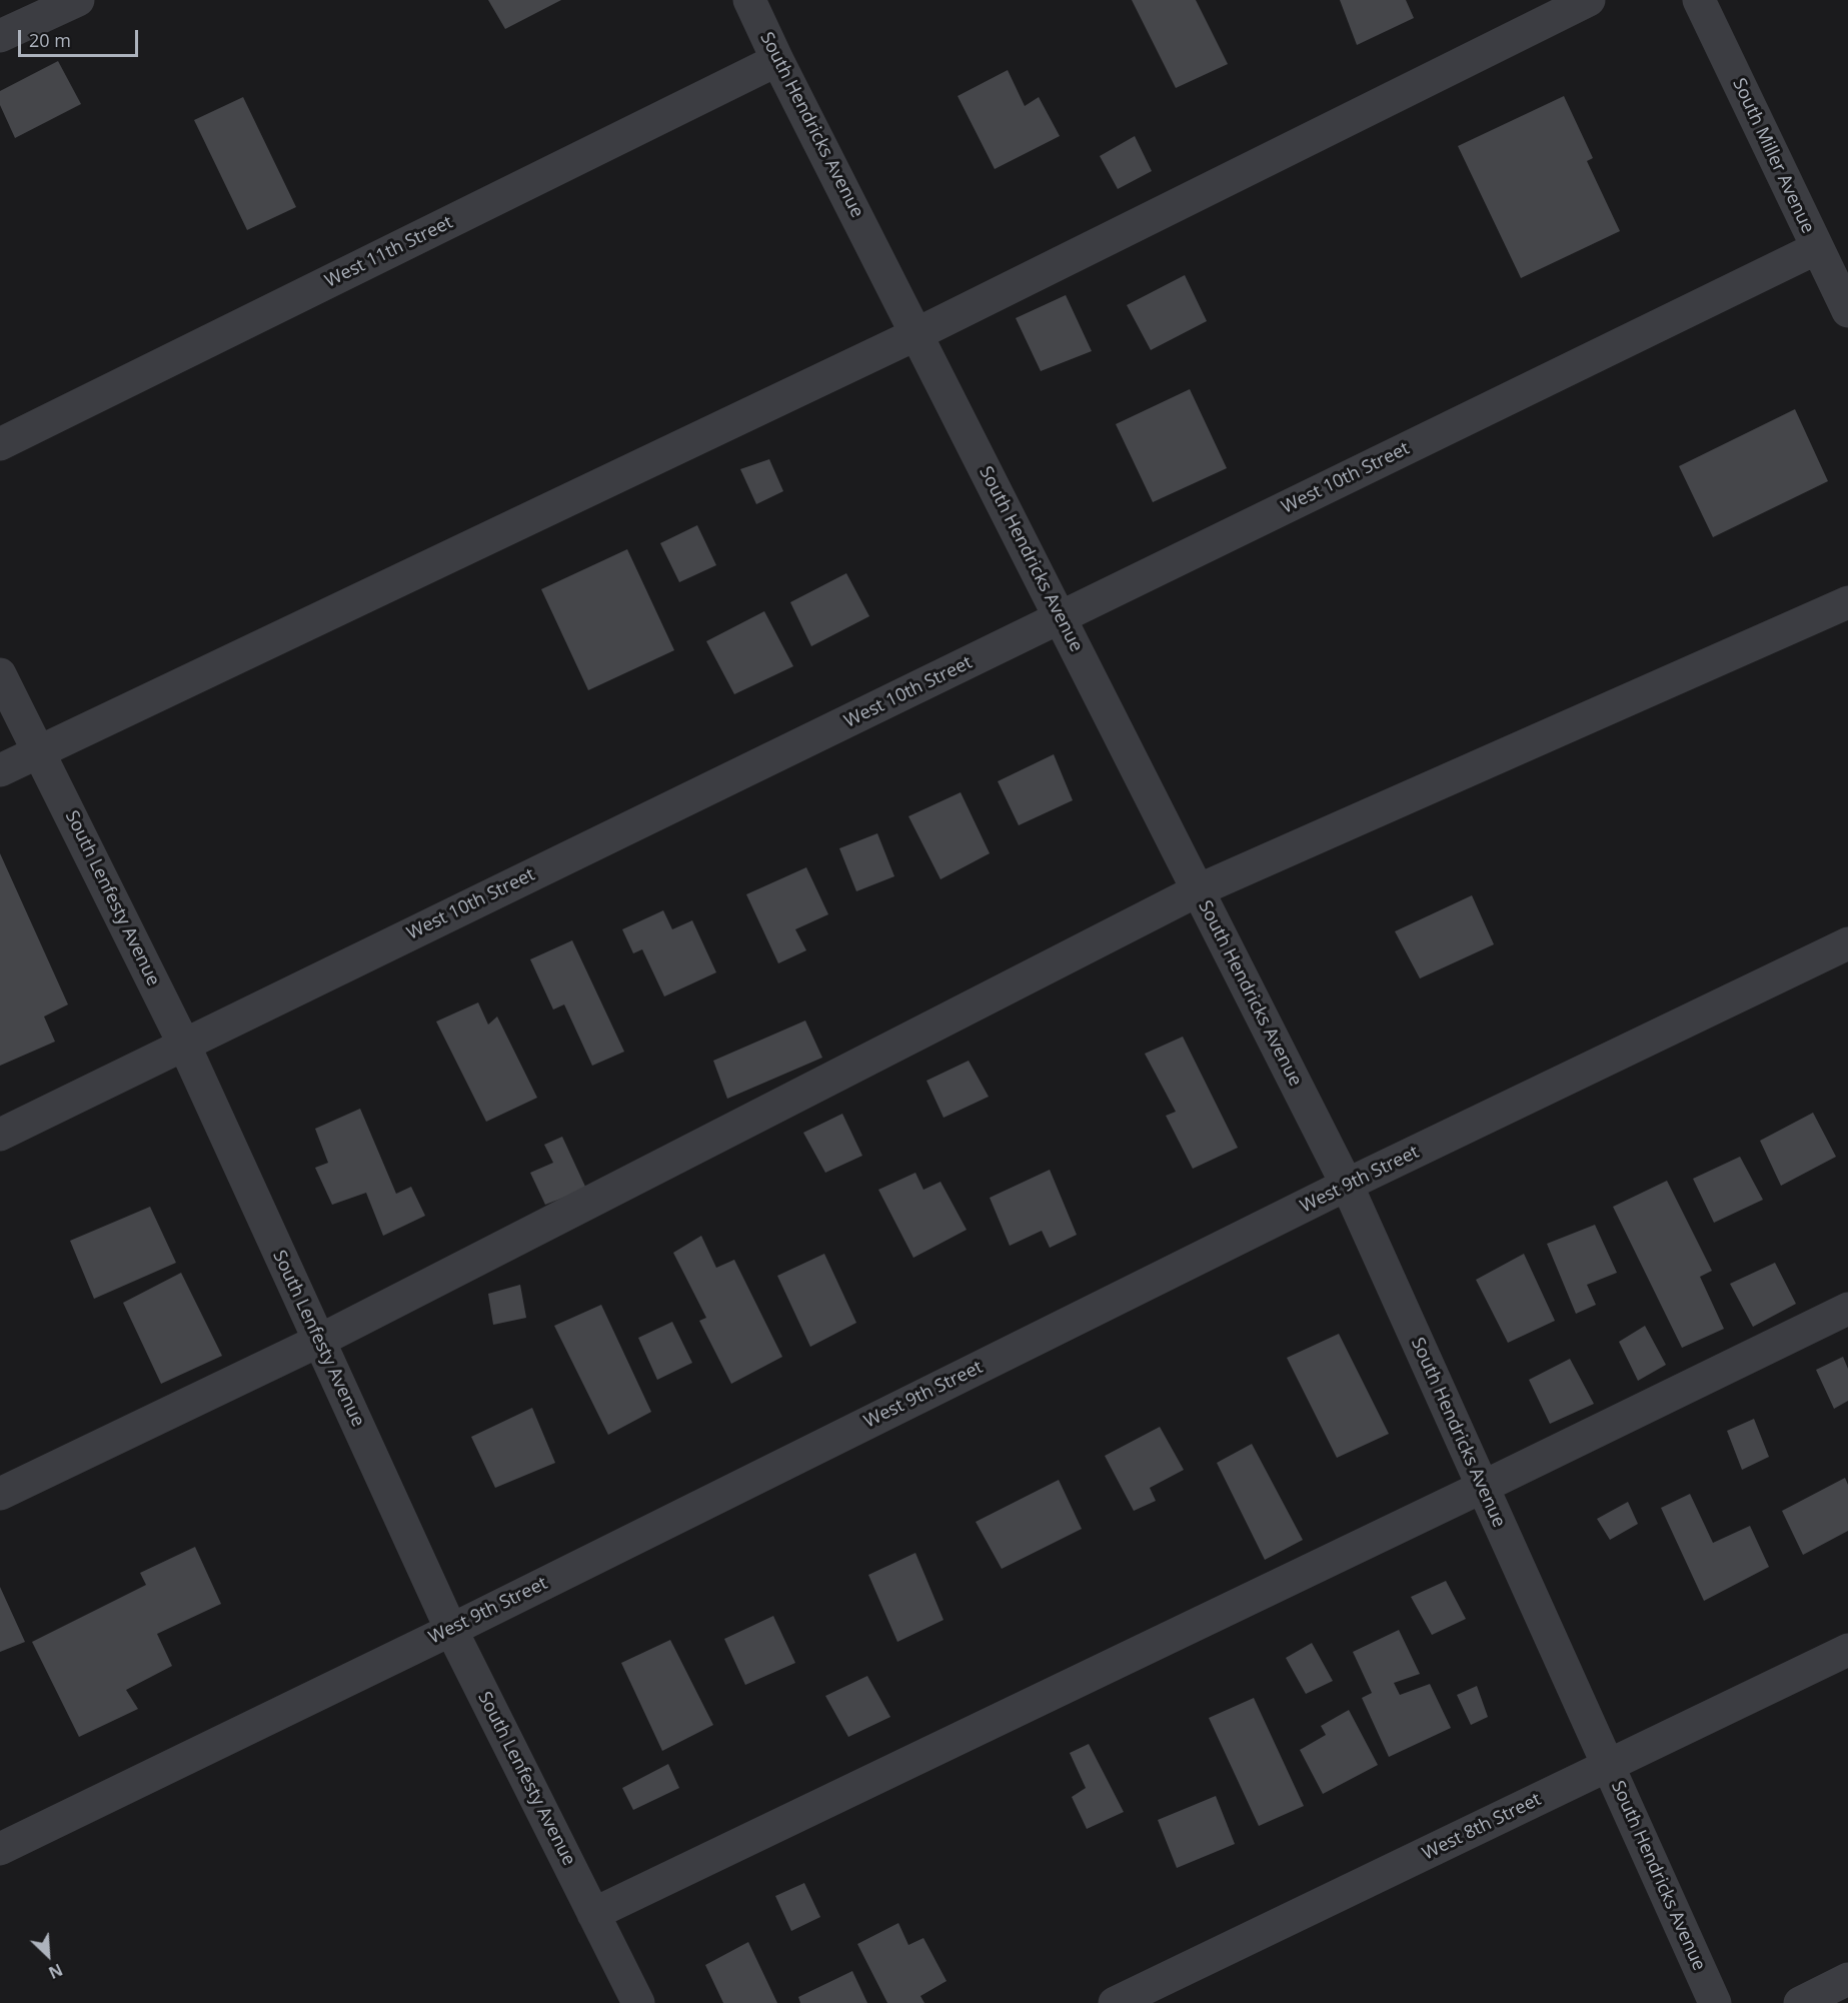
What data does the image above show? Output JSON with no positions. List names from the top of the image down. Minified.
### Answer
{"streets":{"street":["South Hendricks Avenue","South Miller Avenue","West 11th Street","West 10th Street","South Lenfesty Avenue","West 9th Street","West 8th Street"]},"crossings":[["South Hendricks Avenue","West 11th Street"],["South Hendricks Avenue","West 10th Street"],["South Hendricks Avenue","West 9th Street"],["South Hendricks Avenue","West 8th Street"],["South Miller Avenue","West 10th Street"],["West 10th Street","South Lenfesty Avenue"],["South Lenfesty Avenue","West 9th Street"]],"scale_bar":"20 m","north":"bottom right"}
